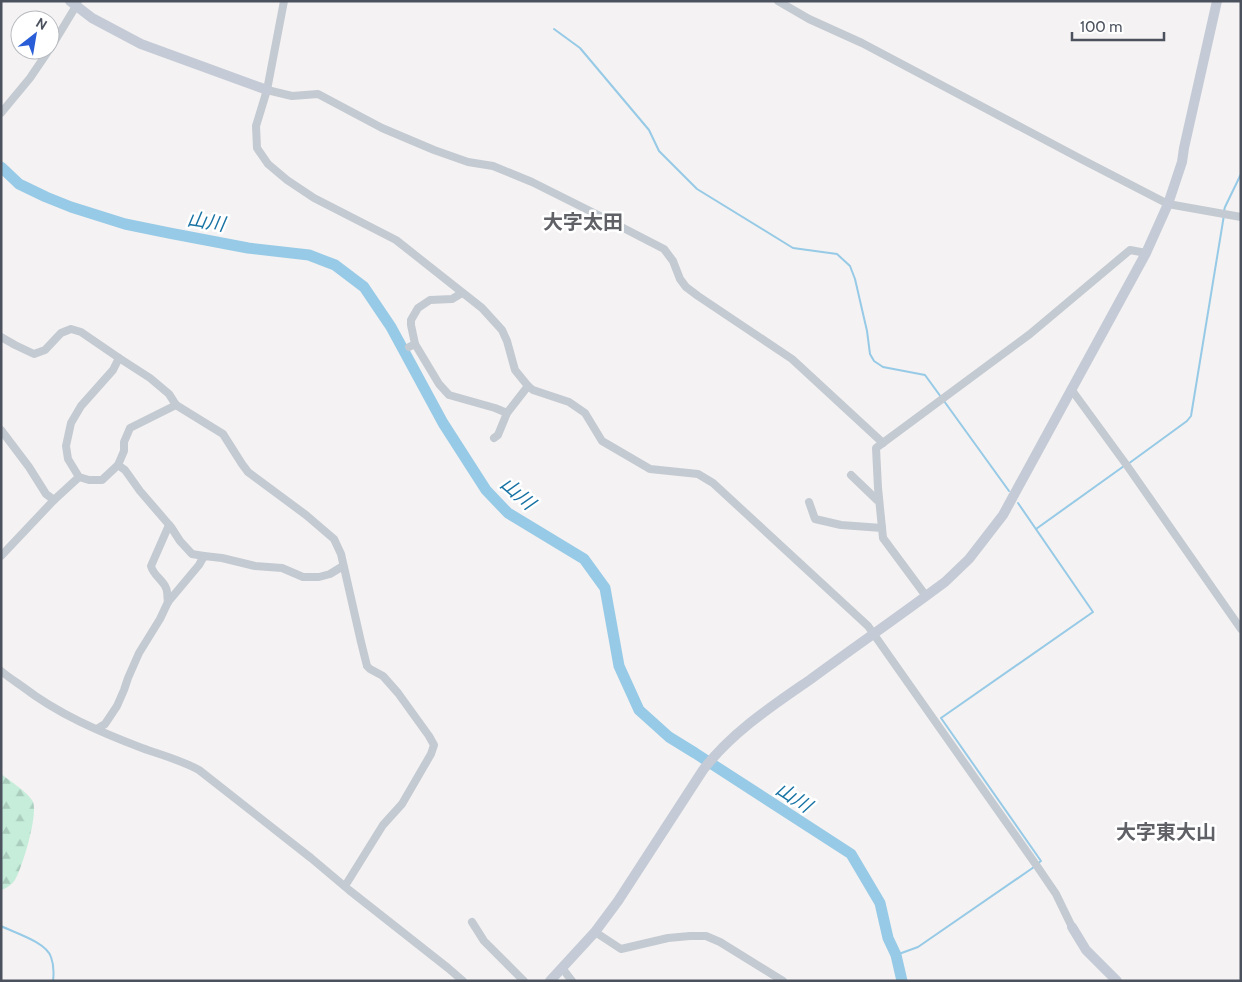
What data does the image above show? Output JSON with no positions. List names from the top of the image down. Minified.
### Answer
{"districts":["大字太田","大字東大山"],"water":["山川"],"scale_bar":"100 m","north":"top right"}
